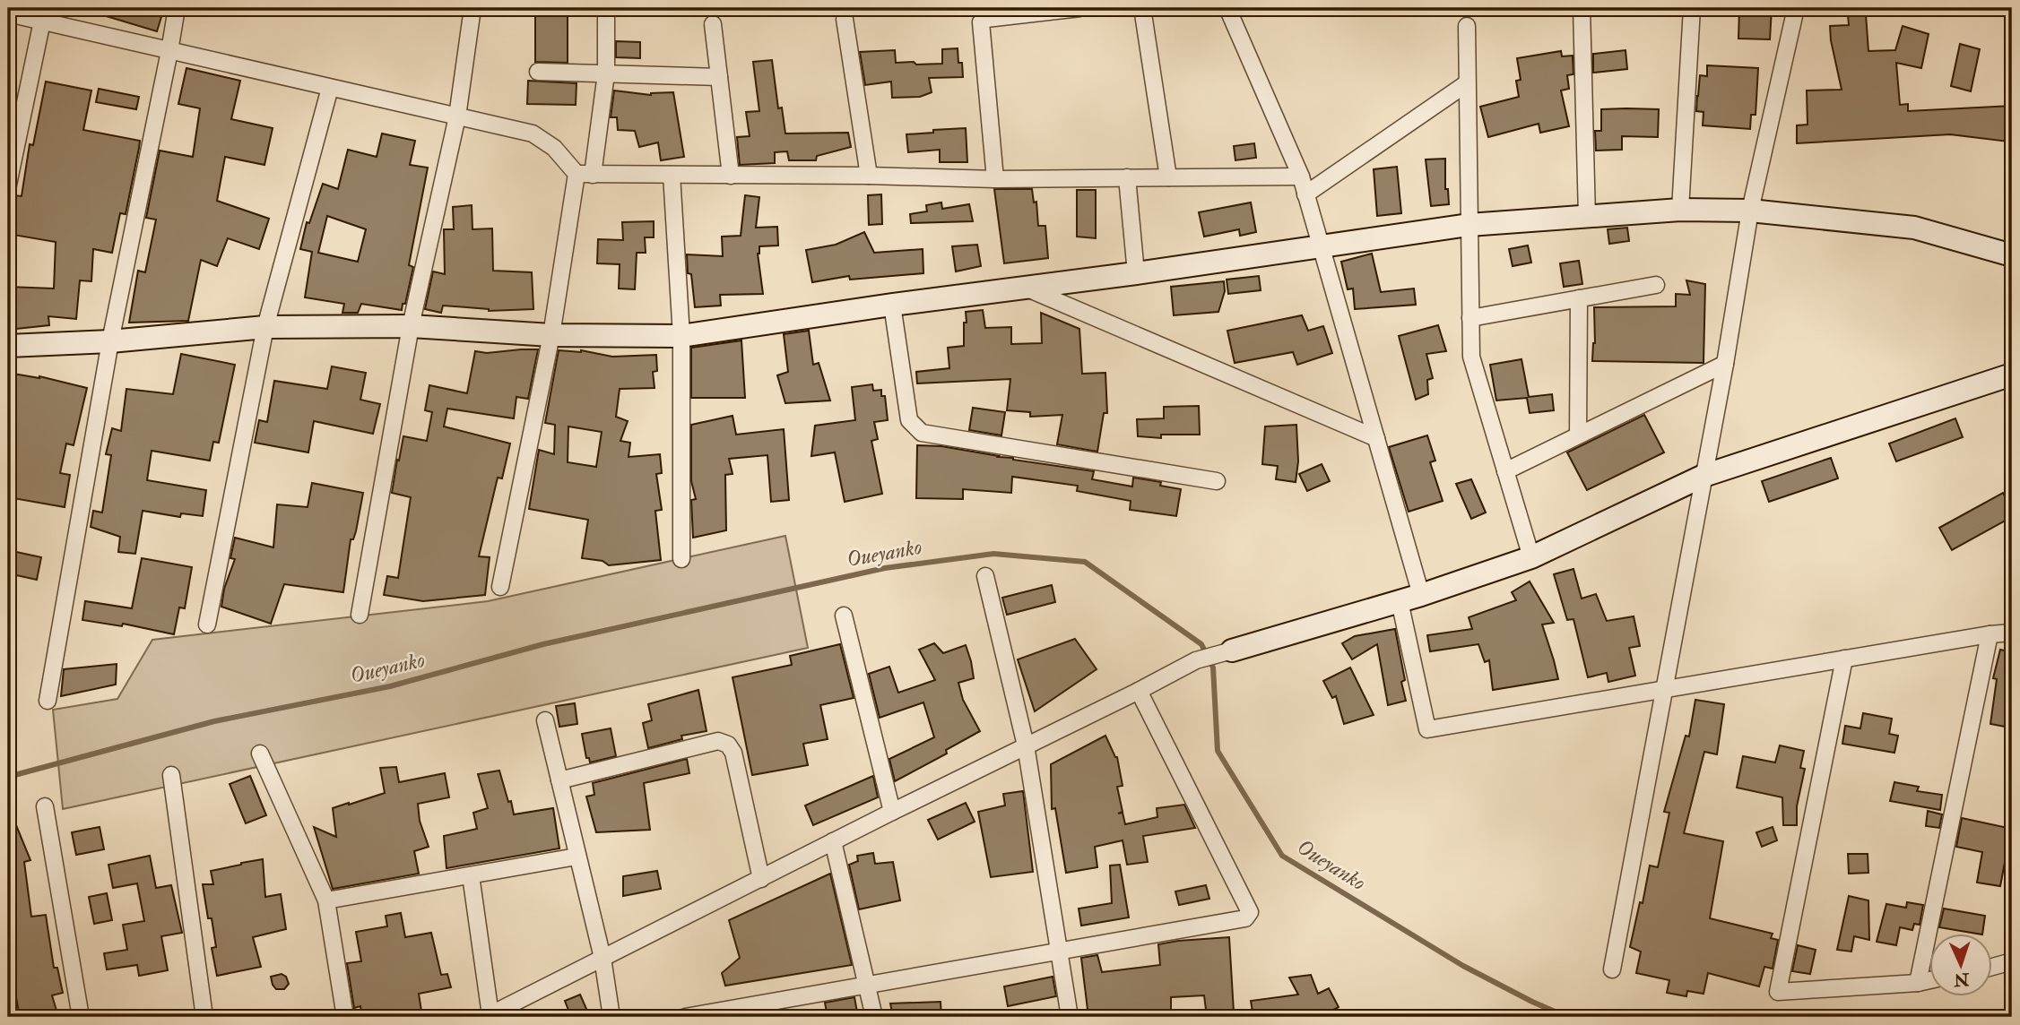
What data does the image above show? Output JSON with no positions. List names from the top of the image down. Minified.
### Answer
{"water":["Oueyanko"],"north":"bottom"}
